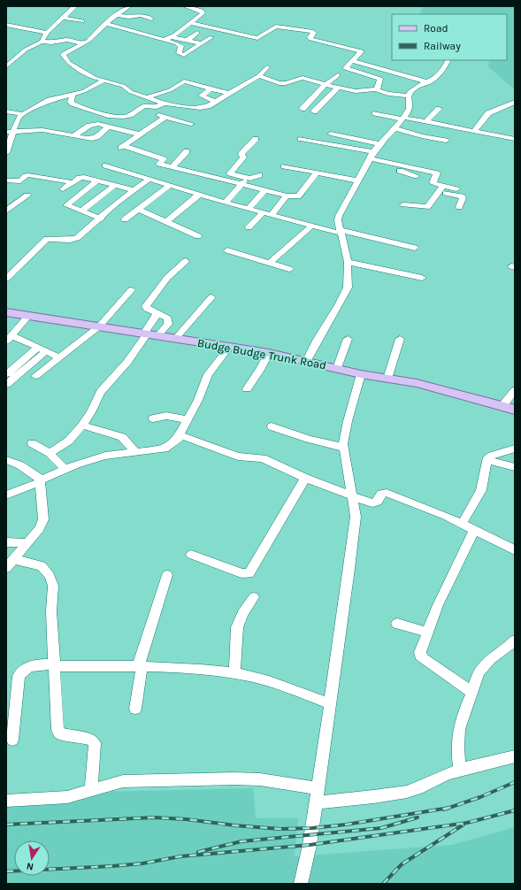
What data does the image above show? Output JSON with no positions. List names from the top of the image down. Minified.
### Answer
{"streets":{"main road":["Budge Budge Trunk Road"]},"legend":["Road","Railway"],"north":"bottom"}
